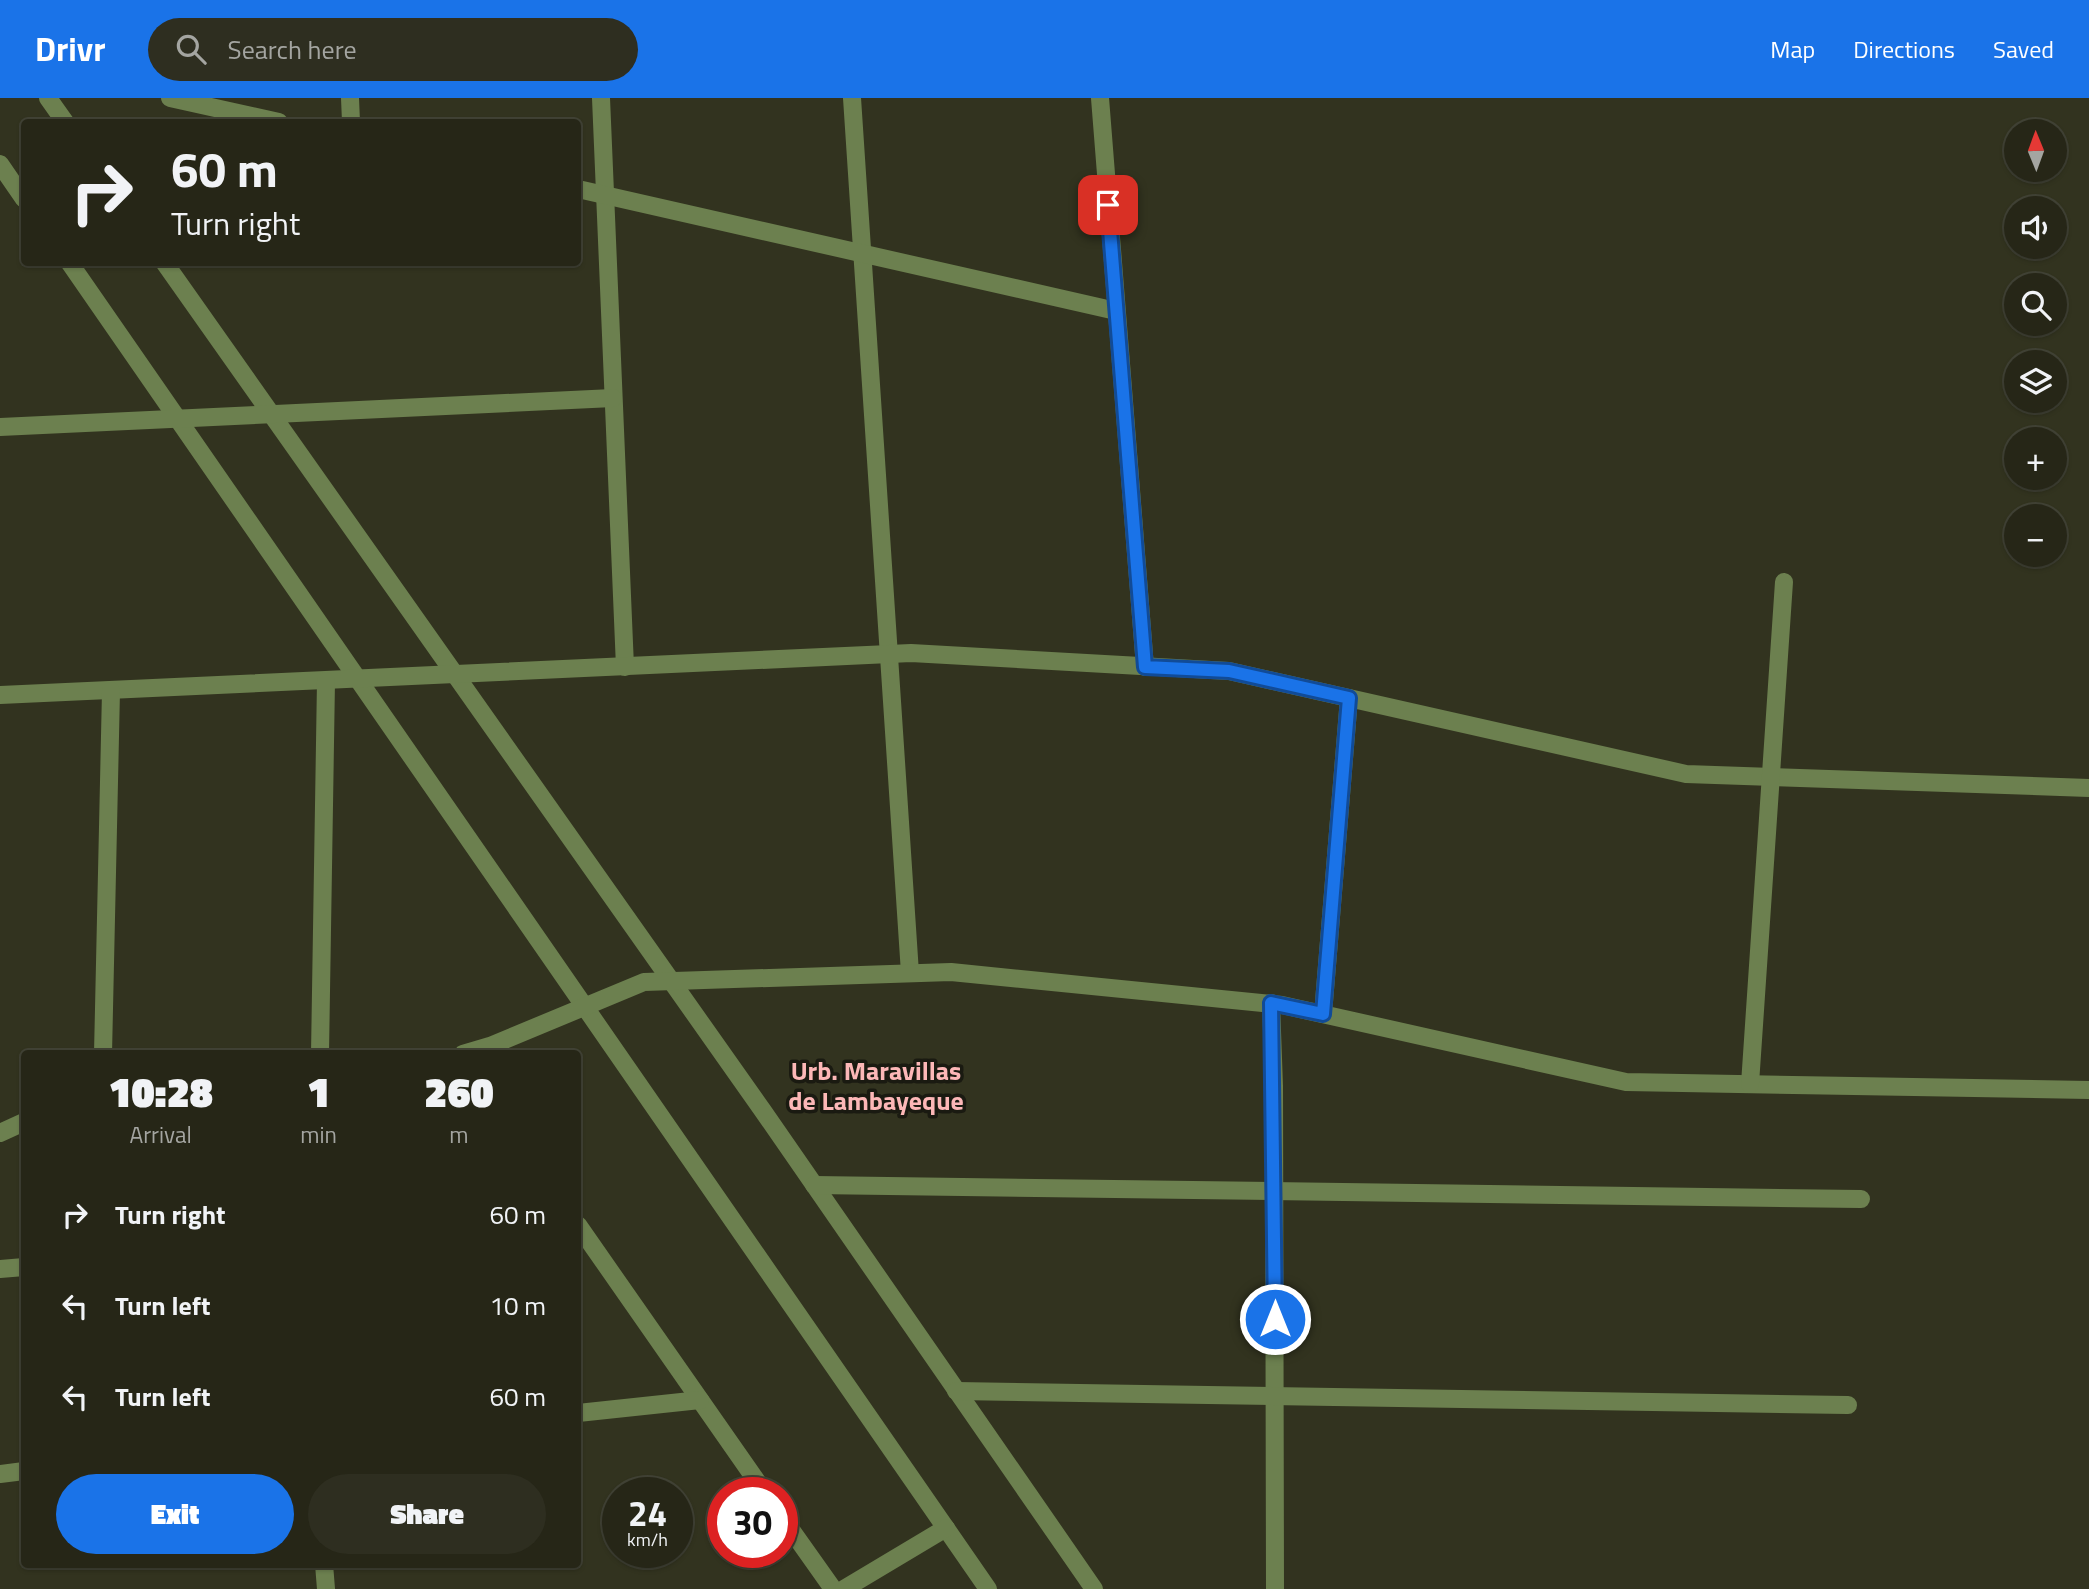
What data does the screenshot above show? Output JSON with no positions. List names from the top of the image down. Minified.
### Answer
{"districts":["Urb. Maravillas de Lambayeque"],"north":"top","page":{"header":"Drivr","search":"Search here","nav":["Map","Directions","Saved"],"map_buttons":["+","−"],"turn":["60 m","Turn right"],"eta":["10:28","Arrival","1","min","260","m"],"list":[{"name":"Turn right","value":"60 m"},{"name":"Turn left","value":"10 m"},{"name":"Turn left","value":"60 m"}],"buttons":["Exit","Share"],"speed":"24 km/h","limit":"30"}}
